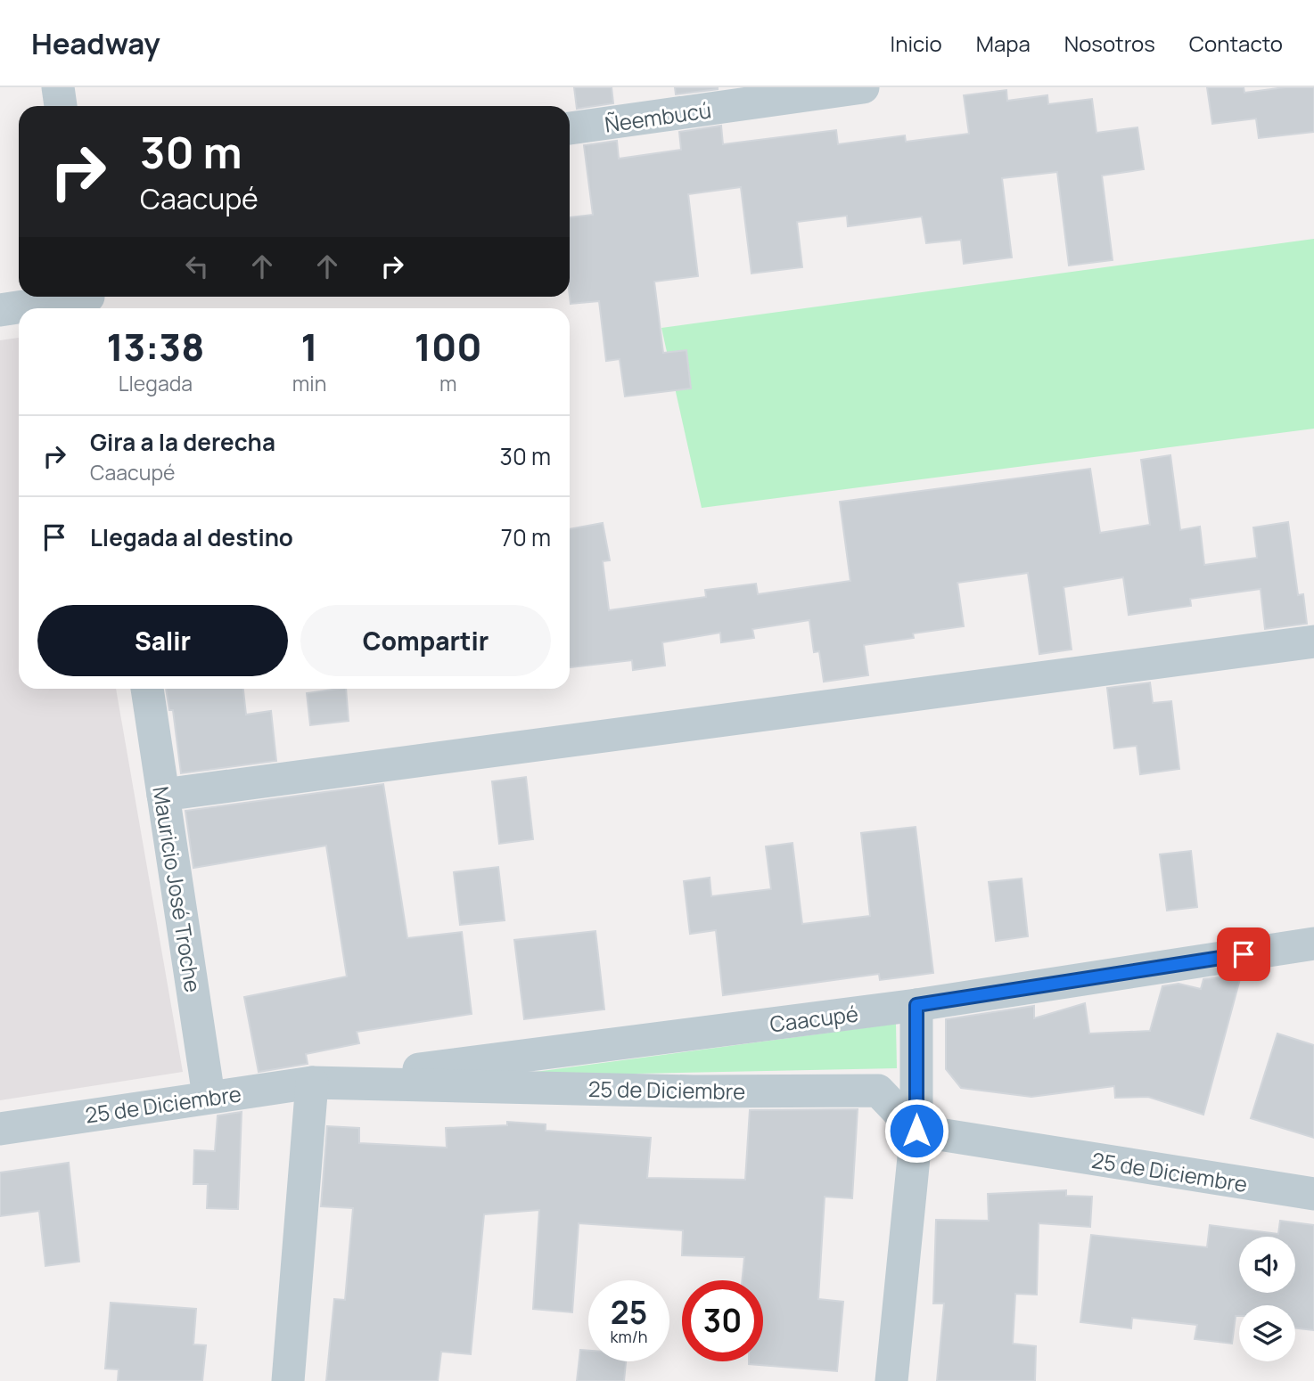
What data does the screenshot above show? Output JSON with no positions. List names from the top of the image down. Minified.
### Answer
{"streets":{"street":["Ñeembucú","Mauricio José Troche","Caacupé","25 de Diciembre"]},"crossings":[["Mauricio José Troche","25 de Diciembre"],["Caacupé","25 de Diciembre"]],"page":{"header":"Headway","nav":["Inicio","Mapa","Nosotros","Contacto"],"turn":["30 m","Caacupé"],"eta":["13:38","Llegada","1","min","100","m"],"list":[{"name":"Gira a la derecha","note":"Caacupé","value":"30 m"},{"name":"Llegada al destino","value":"70 m"}],"buttons":["Salir","Compartir"],"speed":"25 km/h","limit":"30"}}
